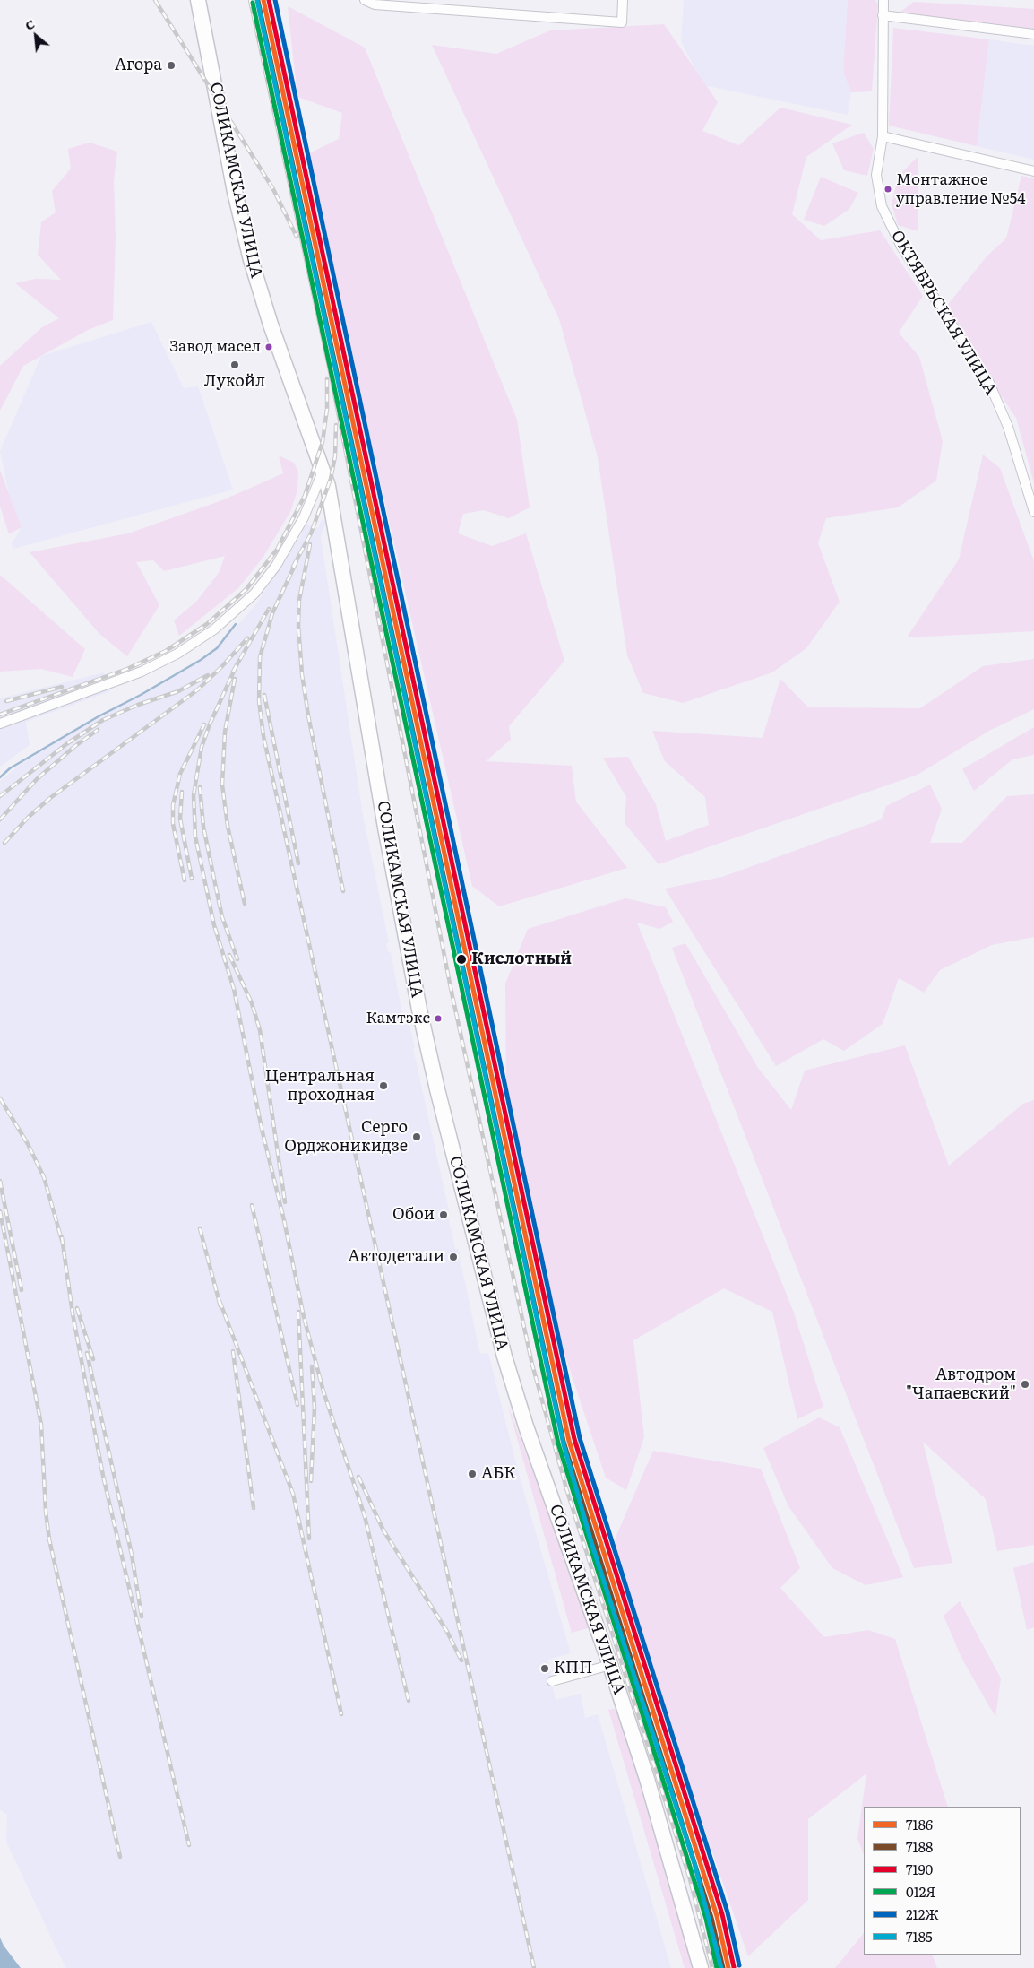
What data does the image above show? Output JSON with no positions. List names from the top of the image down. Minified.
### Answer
{"streets":{"main road":["СОЛИКАМСКАЯ УЛИЦА"],"street":["ОКТЯБРЬСКАЯ УЛИЦА"]},"places":["Агора","Монтажное управление №54","Завод масел","Лукойл","Кислотный","Камтэкс","Центральная проходная","Серго Орджоникидзе","Обои","Автодетали","Автодром \"Чапаевский\"","АБК","КПП"],"lines":["transit line 7186","transit line 7190","transit line 212Ж","transit line 7185","transit line 7188","transit line 012Я"],"legend":["7186","7188","7190","012Я","212Ж","7185"],"north":"top left"}
